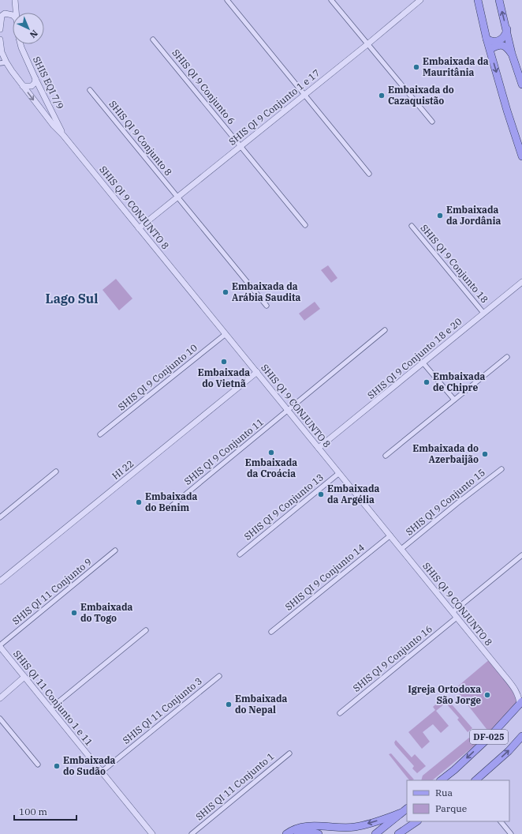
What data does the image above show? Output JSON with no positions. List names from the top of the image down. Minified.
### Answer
{"streets":{"main road":["DF-025"],"street":["SHIS EQI 7/9","SHIS QI 9 Conjunto 6","SHIS QI 9 Conjunto 1 e 17","SHIS QI 9 Conjunto 8","SHIS QI 9 CONJUNTO 8","SHIS QI 9 Conjunto 18","SHIS QI 9 Conjunto 18 e 20","SHIS QI 9 Conjunto 10","SHIS QI 9 Conjunto 11","HI 22","SHIS QI 9 Conjunto 15","SHIS QI 9 Conjunto 13","SHIS QI 9 Conjunto 14","SHIS QI 11 Conjunto 9","SHIS QI 9 Conjunto 16","SHIS QI 11 Conjunto 1 e 11","SHIS QI 11 Conjunto 3","SHIS QI 11 Conjunto 1"]},"crossings":[["SHIS EQI 7/9","SHIS QI 9 CONJUNTO 8"],["SHIS QI 9 Conjunto 6","SHIS QI 9 Conjunto 1 e 17"],["SHIS QI 9 Conjunto 1 e 17","SHIS QI 9 Conjunto 8"],["SHIS QI 9 Conjunto 1 e 17","SHIS QI 9 CONJUNTO 8"],["SHIS QI 9 CONJUNTO 8","SHIS QI 9 Conjunto 18 e 20"],["SHIS QI 9 CONJUNTO 8","SHIS QI 9 Conjunto 10"],["SHIS QI 9 CONJUNTO 8","SHIS QI 9 Conjunto 11"],["SHIS QI 9 CONJUNTO 8","HI 22"],["SHIS QI 9 CONJUNTO 8","SHIS QI 9 Conjunto 15"],["SHIS QI 9 CONJUNTO 8","SHIS QI 9 Conjunto 13"],["SHIS QI 9 CONJUNTO 8","SHIS QI 9 Conjunto 14"],["SHIS QI 9 CONJUNTO 8","SHIS QI 9 Conjunto 16"],["SHIS QI 9 Conjunto 18","SHIS QI 9 Conjunto 18 e 20"],["SHIS QI 11 Conjunto 9","SHIS QI 11 Conjunto 1 e 11"],["SHIS QI 11 Conjunto 1 e 11","SHIS QI 11 Conjunto 3"]],"districts":["Lago Sul"],"places":["Embaixada da Mauritânia","Embaixada do Cazaquistão","Embaixada da Jordânia","Embaixada da Arábia Saudita","Embaixada do Vietnã","Embaixada de Chipre","Embaixada da Croácia","Embaixada do Azerbaijão","Embaixada da Argélia","Embaixada do Benim","Embaixada do Togo","Igreja Ortodoxa São Jorge","Embaixada do Nepal","Embaixada do Sudão"],"legend":["Rua","Parque"],"scale_bar":"100 m","north":"bottom right"}
